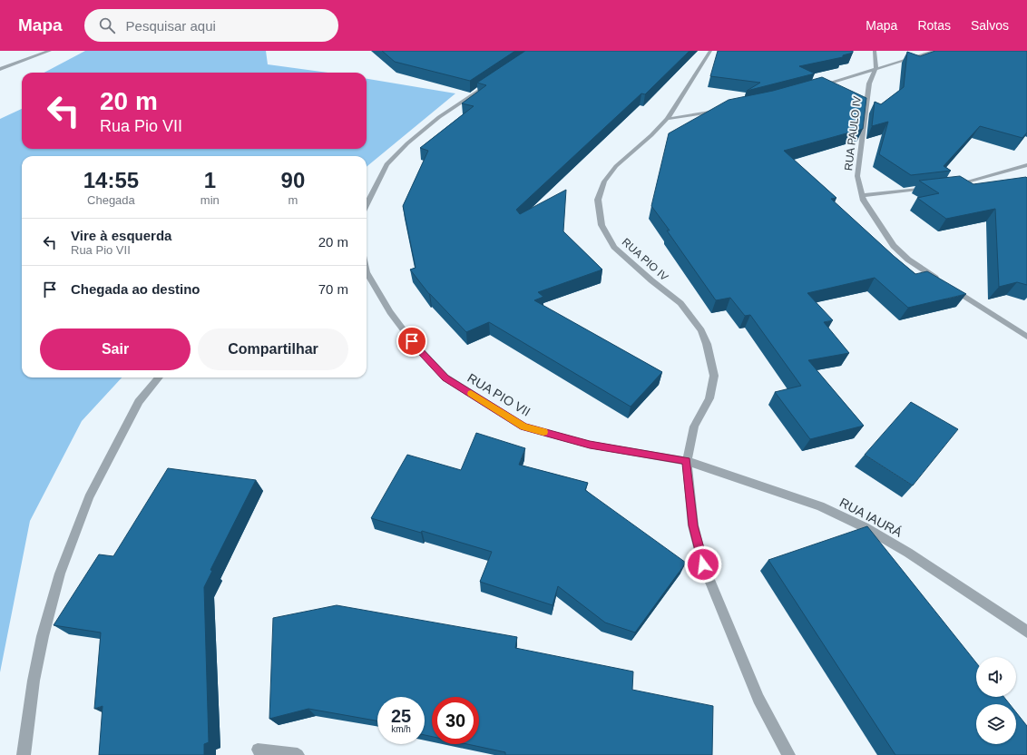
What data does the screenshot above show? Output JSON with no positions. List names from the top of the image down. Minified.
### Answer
{"streets":{"street":["RUA PAULO IV","RUA PIO IV","RUA PIO VII","RUA IAURÁ"]},"crossings":[["RUA PIO IV","RUA PIO VII"],["RUA PIO IV","RUA IAURÁ"],["RUA PIO VII","RUA IAURÁ"]],"page":{"header":"Mapa","search":"Pesquisar aqui","nav":["Mapa","Rotas","Salvos"],"turn":["20 m","Rua Pio VII"],"eta":["14:55","Chegada","1","min","90","m"],"list":[{"name":"Vire à esquerda","note":"Rua Pio VII","value":"20 m"},{"name":"Chegada ao destino","value":"70 m"}],"buttons":["Sair","Compartilhar"],"speed":"25 km/h","limit":"30"}}
